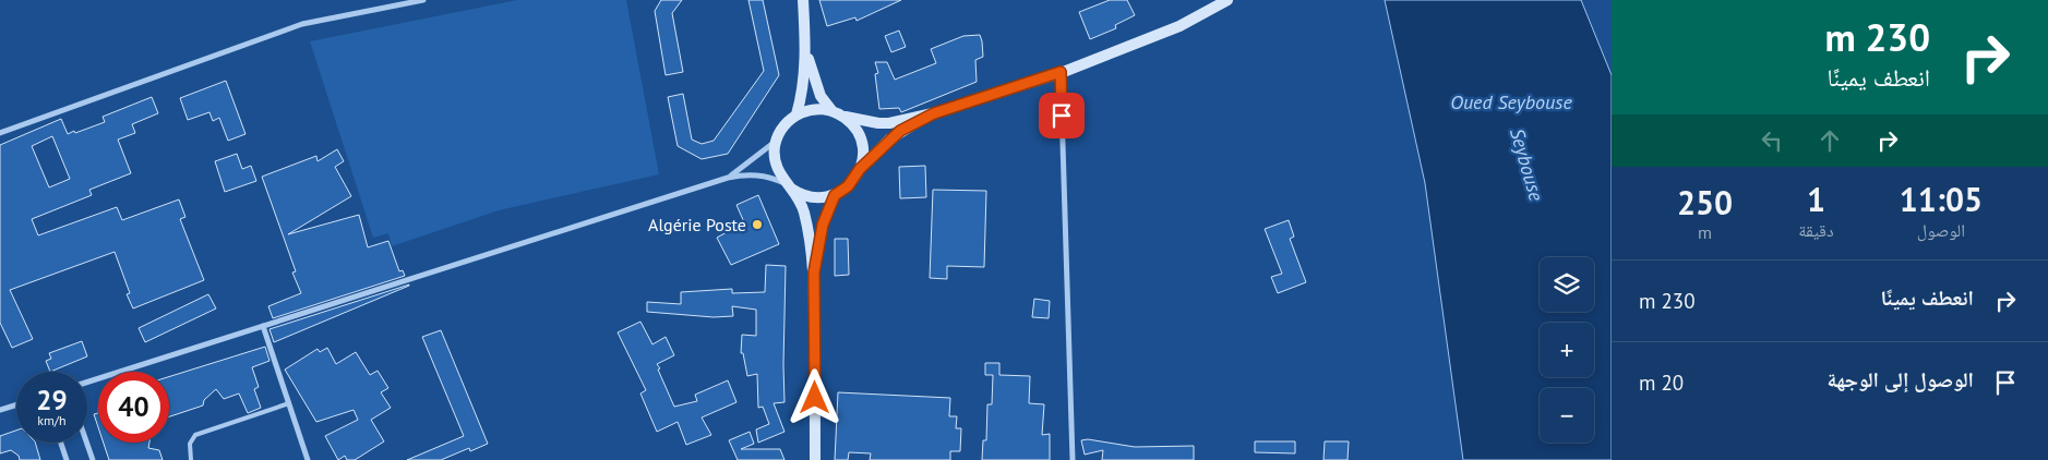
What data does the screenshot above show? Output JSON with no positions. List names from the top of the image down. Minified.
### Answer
{"water":["Oued Seybouse","Seybouse"],"places":["Algérie Poste"],"page":{"turn":["230 m","انعطف يمينًا"],"eta":["11:05","الوصول","1","دقيقة","250","m"],"map_buttons":["+","−"],"list":[{"name":"انعطف يمينًا","value":"230 m"},{"name":"الوصول إلى الوجهة","value":"20 m"}],"speed":"29 km/h","limit":"40"}}
